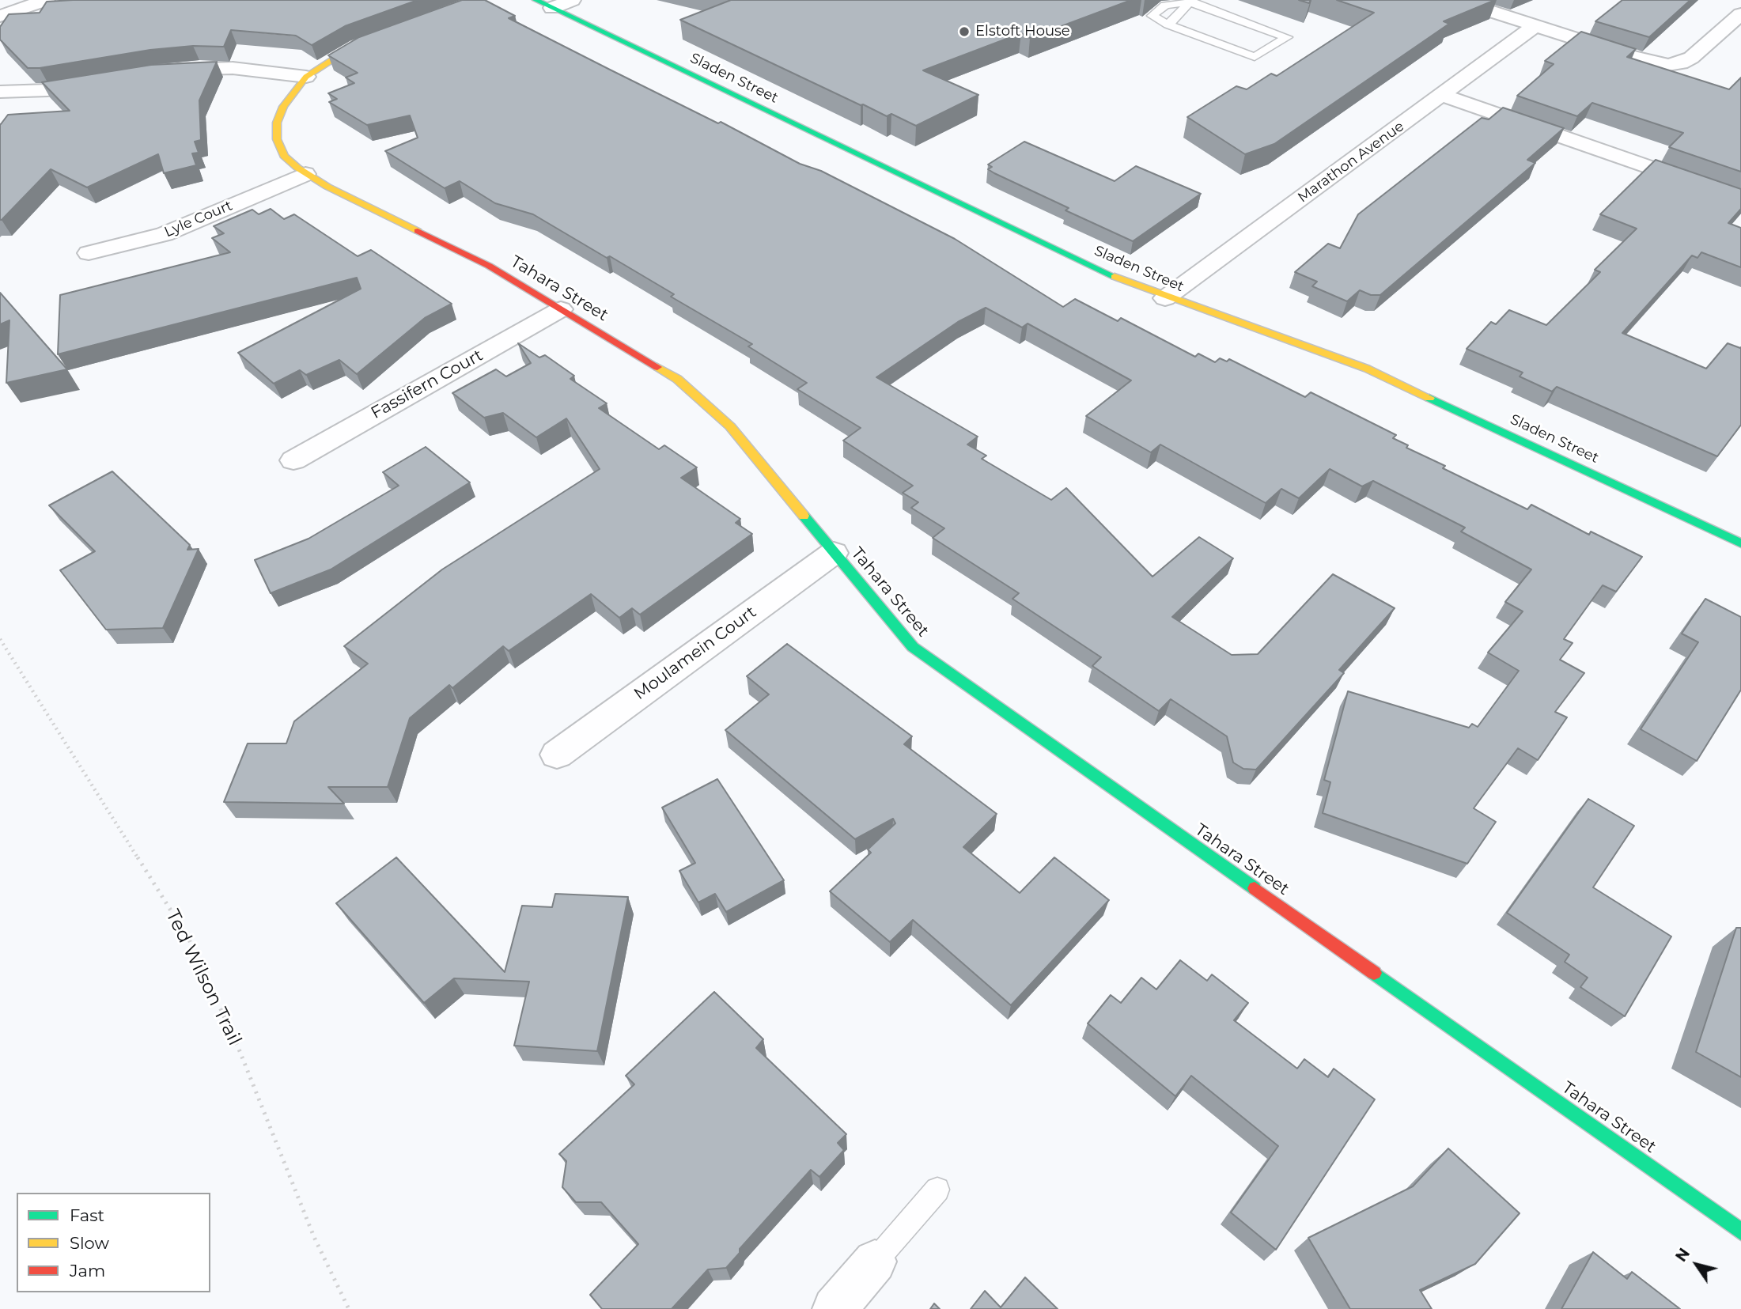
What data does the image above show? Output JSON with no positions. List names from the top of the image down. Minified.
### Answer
{"streets":{"street":["Sladen Street","Marathon Avenue","Lyle Court","Tahara Street","Fassifern Court","Moulamein Court"],"path":["Ted Wilson Trail"]},"crossings":[["Sladen Street","Marathon Avenue"],["Lyle Court","Tahara Street"],["Tahara Street","Fassifern Court"],["Tahara Street","Moulamein Court"]],"places":["Elstoft House"],"legend":["Fast","Slow","Jam"],"north":"top left"}
